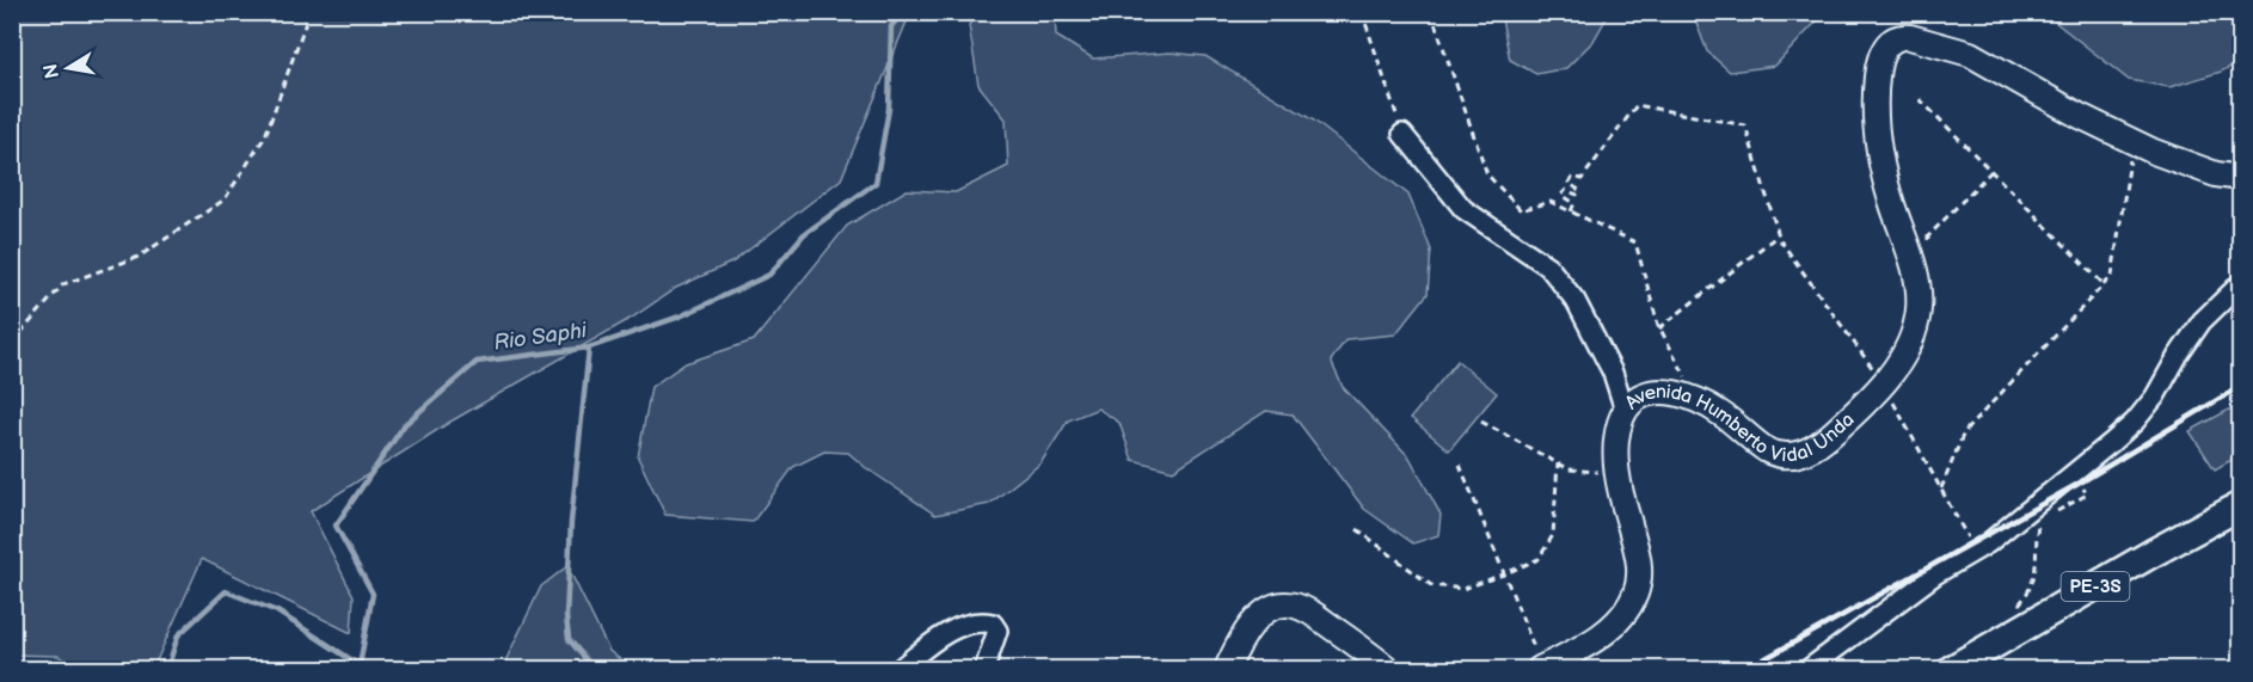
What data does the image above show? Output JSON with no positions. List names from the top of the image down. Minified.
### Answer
{"streets":{"highway":["PE-3S"],"main road":["Avenida Humberto Vidal Unda"]},"water":["Rio Saphi"],"north":"left"}
